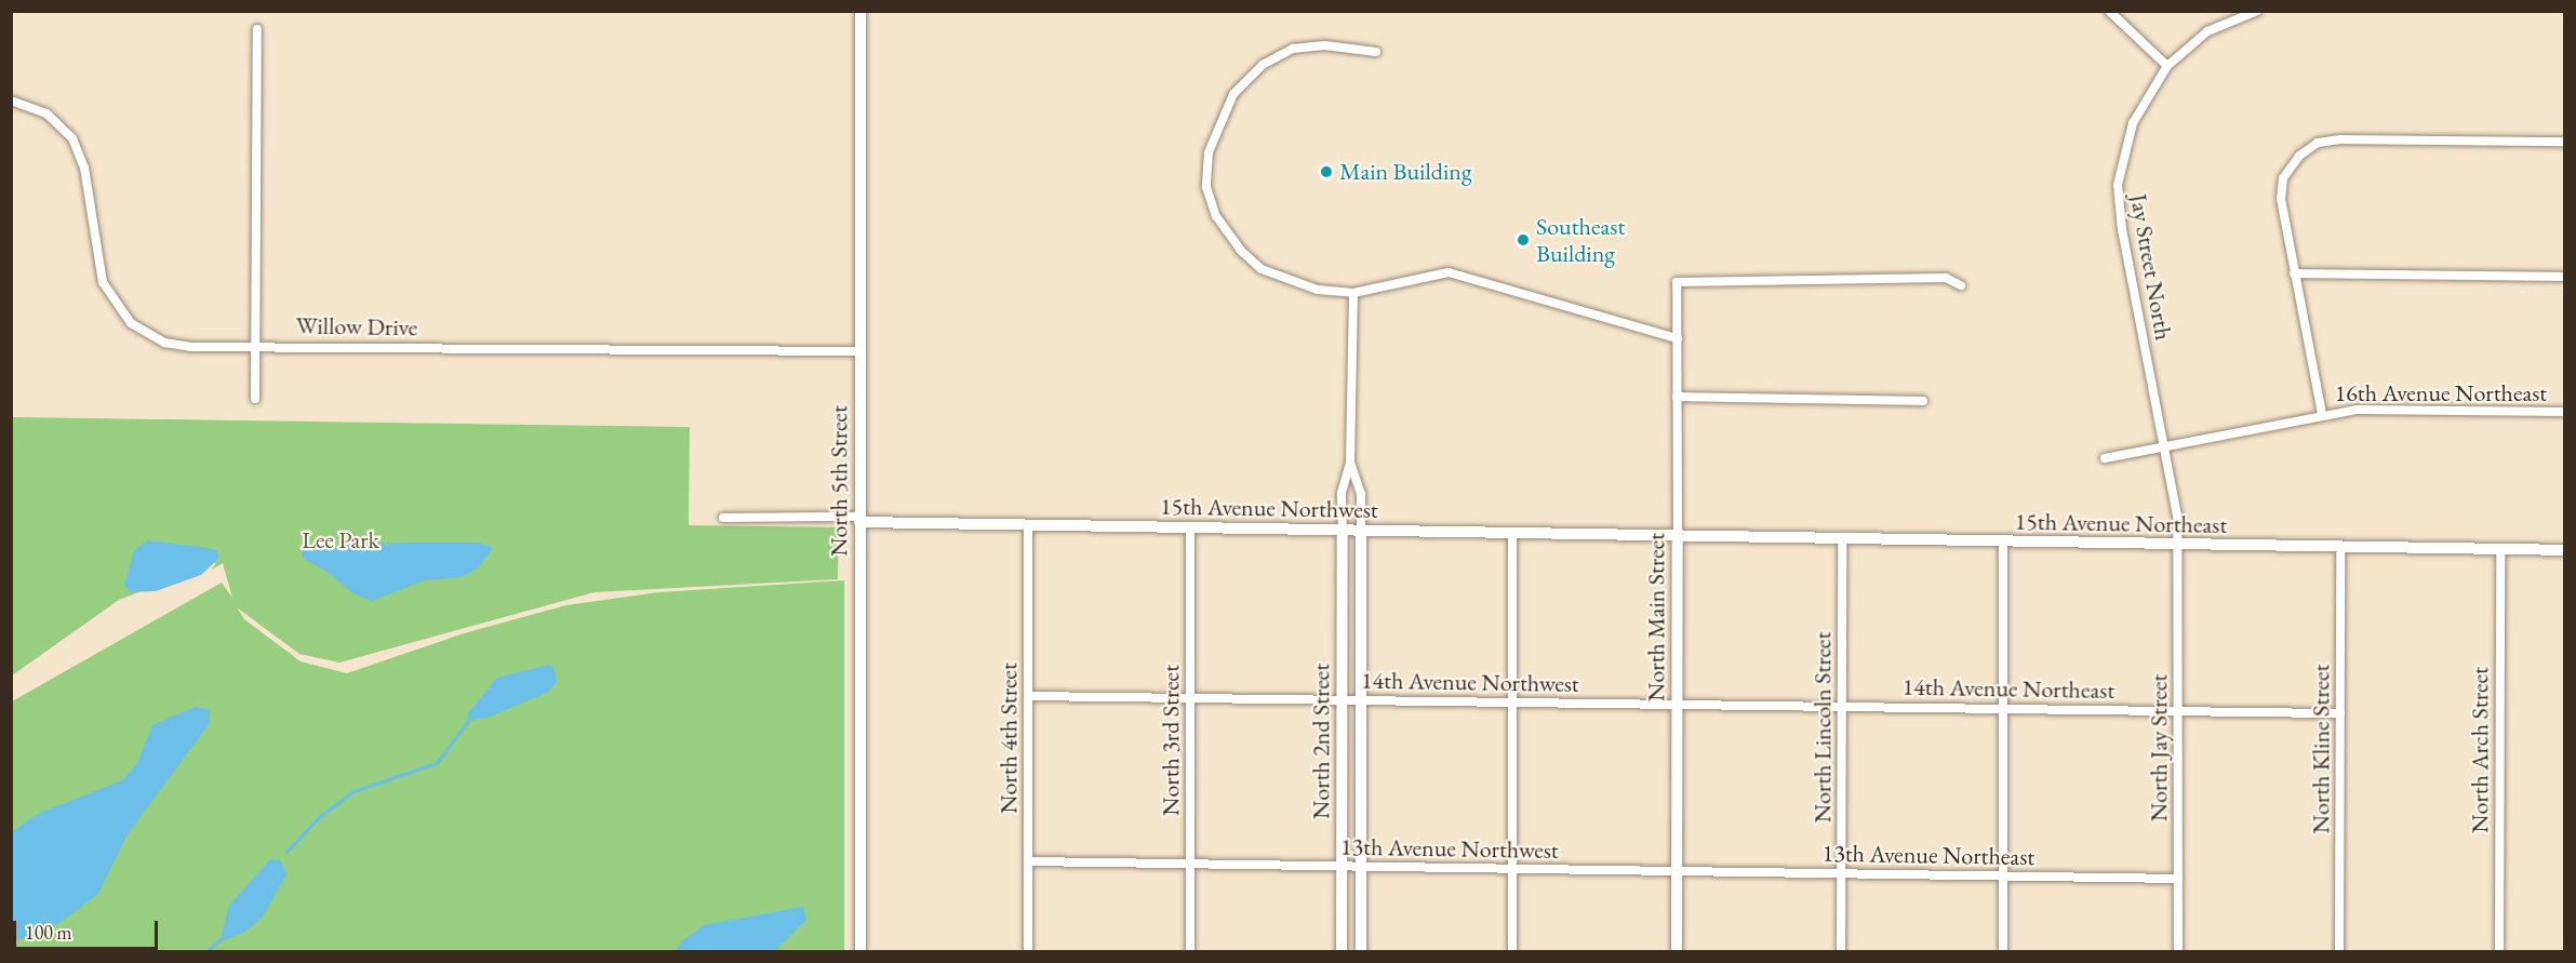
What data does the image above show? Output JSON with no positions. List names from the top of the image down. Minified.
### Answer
{"streets":{"street":["Jay Street North","Willow Drive","16th Avenue Northeast","North 5th Street","15th Avenue Northwest","15th Avenue Northeast","North Main Street","14th Avenue Northwest","14th Avenue Northeast","North Lincoln Street","North 4th Street","North 3rd Street","North 2nd Street","North Jay Street","North Kline Street","North Arch Street","13th Avenue Northwest","13th Avenue Northeast"]},"crossings":[["Jay Street North","16th Avenue Northeast"],["Jay Street North","15th Avenue Northeast"],["Jay Street North","North Jay Street"],["Willow Drive","North 5th Street"],["North 5th Street","15th Avenue Northwest"],["15th Avenue Northwest","15th Avenue Northeast"],["15th Avenue Northwest","North Main Street"],["15th Avenue Northwest","North 4th Street"],["15th Avenue Northwest","North 3rd Street"],["15th Avenue Northwest","North 2nd Street"],["15th Avenue Northeast","North Main Street"],["15th Avenue Northeast","North Lincoln Street"],["15th Avenue Northeast","North Jay Street"],["15th Avenue Northeast","North Kline Street"],["15th Avenue Northeast","North Arch Street"],["North Main Street","14th Avenue Northwest"],["North Main Street","14th Avenue Northeast"],["North Main Street","13th Avenue Northwest"],["North Main Street","13th Avenue Northeast"],["14th Avenue Northwest","14th Avenue Northeast"],["14th Avenue Northwest","North 4th Street"],["14th Avenue Northwest","North 3rd Street"],["14th Avenue Northwest","North 2nd Street"],["14th Avenue Northeast","North Lincoln Street"],["14th Avenue Northeast","North Jay Street"],["14th Avenue Northeast","North Kline Street"],["North Lincoln Street","13th Avenue Northeast"],["North 4th Street","13th Avenue Northwest"],["North 3rd Street","13th Avenue Northwest"],["North 2nd Street","13th Avenue Northwest"],["North Jay Street","13th Avenue Northeast"],["13th Avenue Northwest","13th Avenue Northeast"]],"parks":["Lee Park"],"places":["Main Building","Southeast Building"],"scale_bar":"100 m"}
